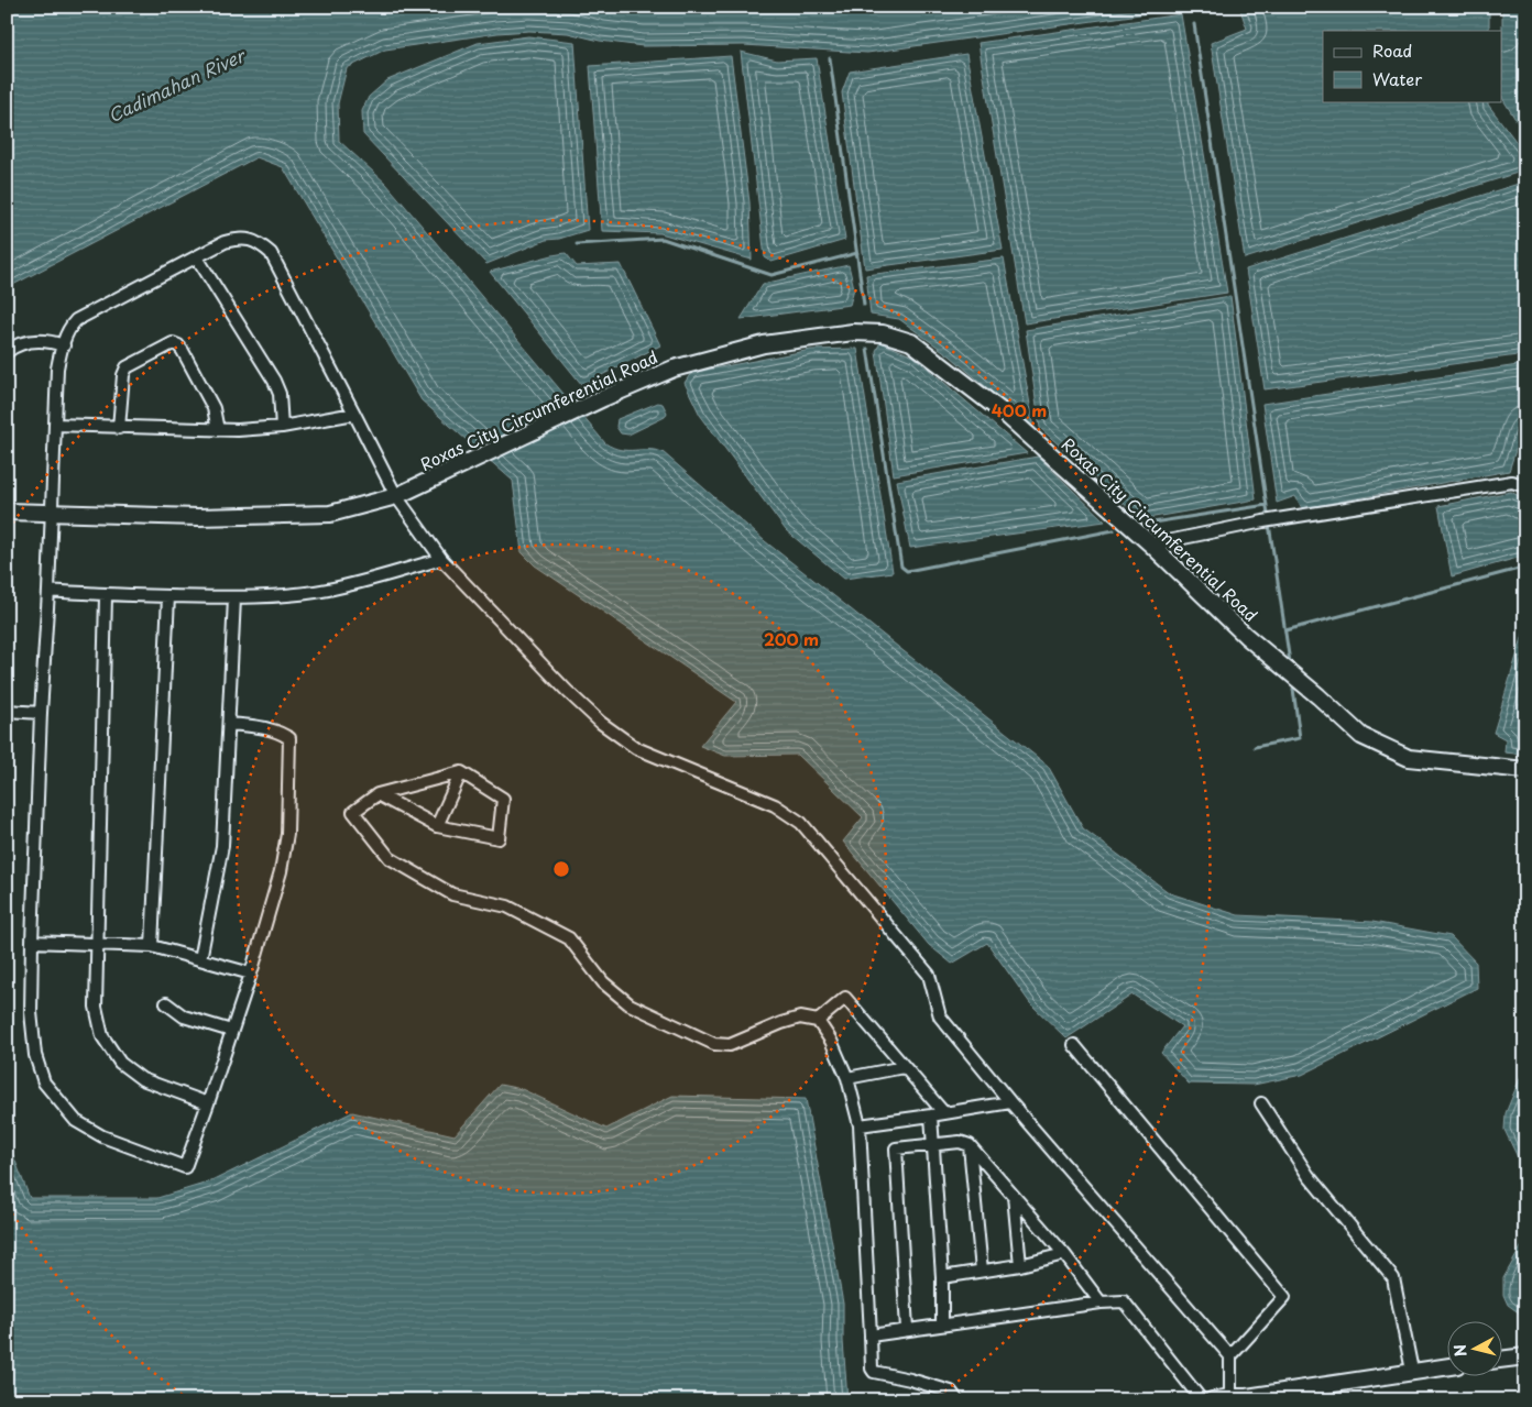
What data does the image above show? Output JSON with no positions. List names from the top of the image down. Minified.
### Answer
{"streets":{"main road":["Roxas City Circumferential Road"]},"water":["Cadimahan River"],"legend":["Road","Water"],"north":"left","rings":["400 m","200 m"]}
